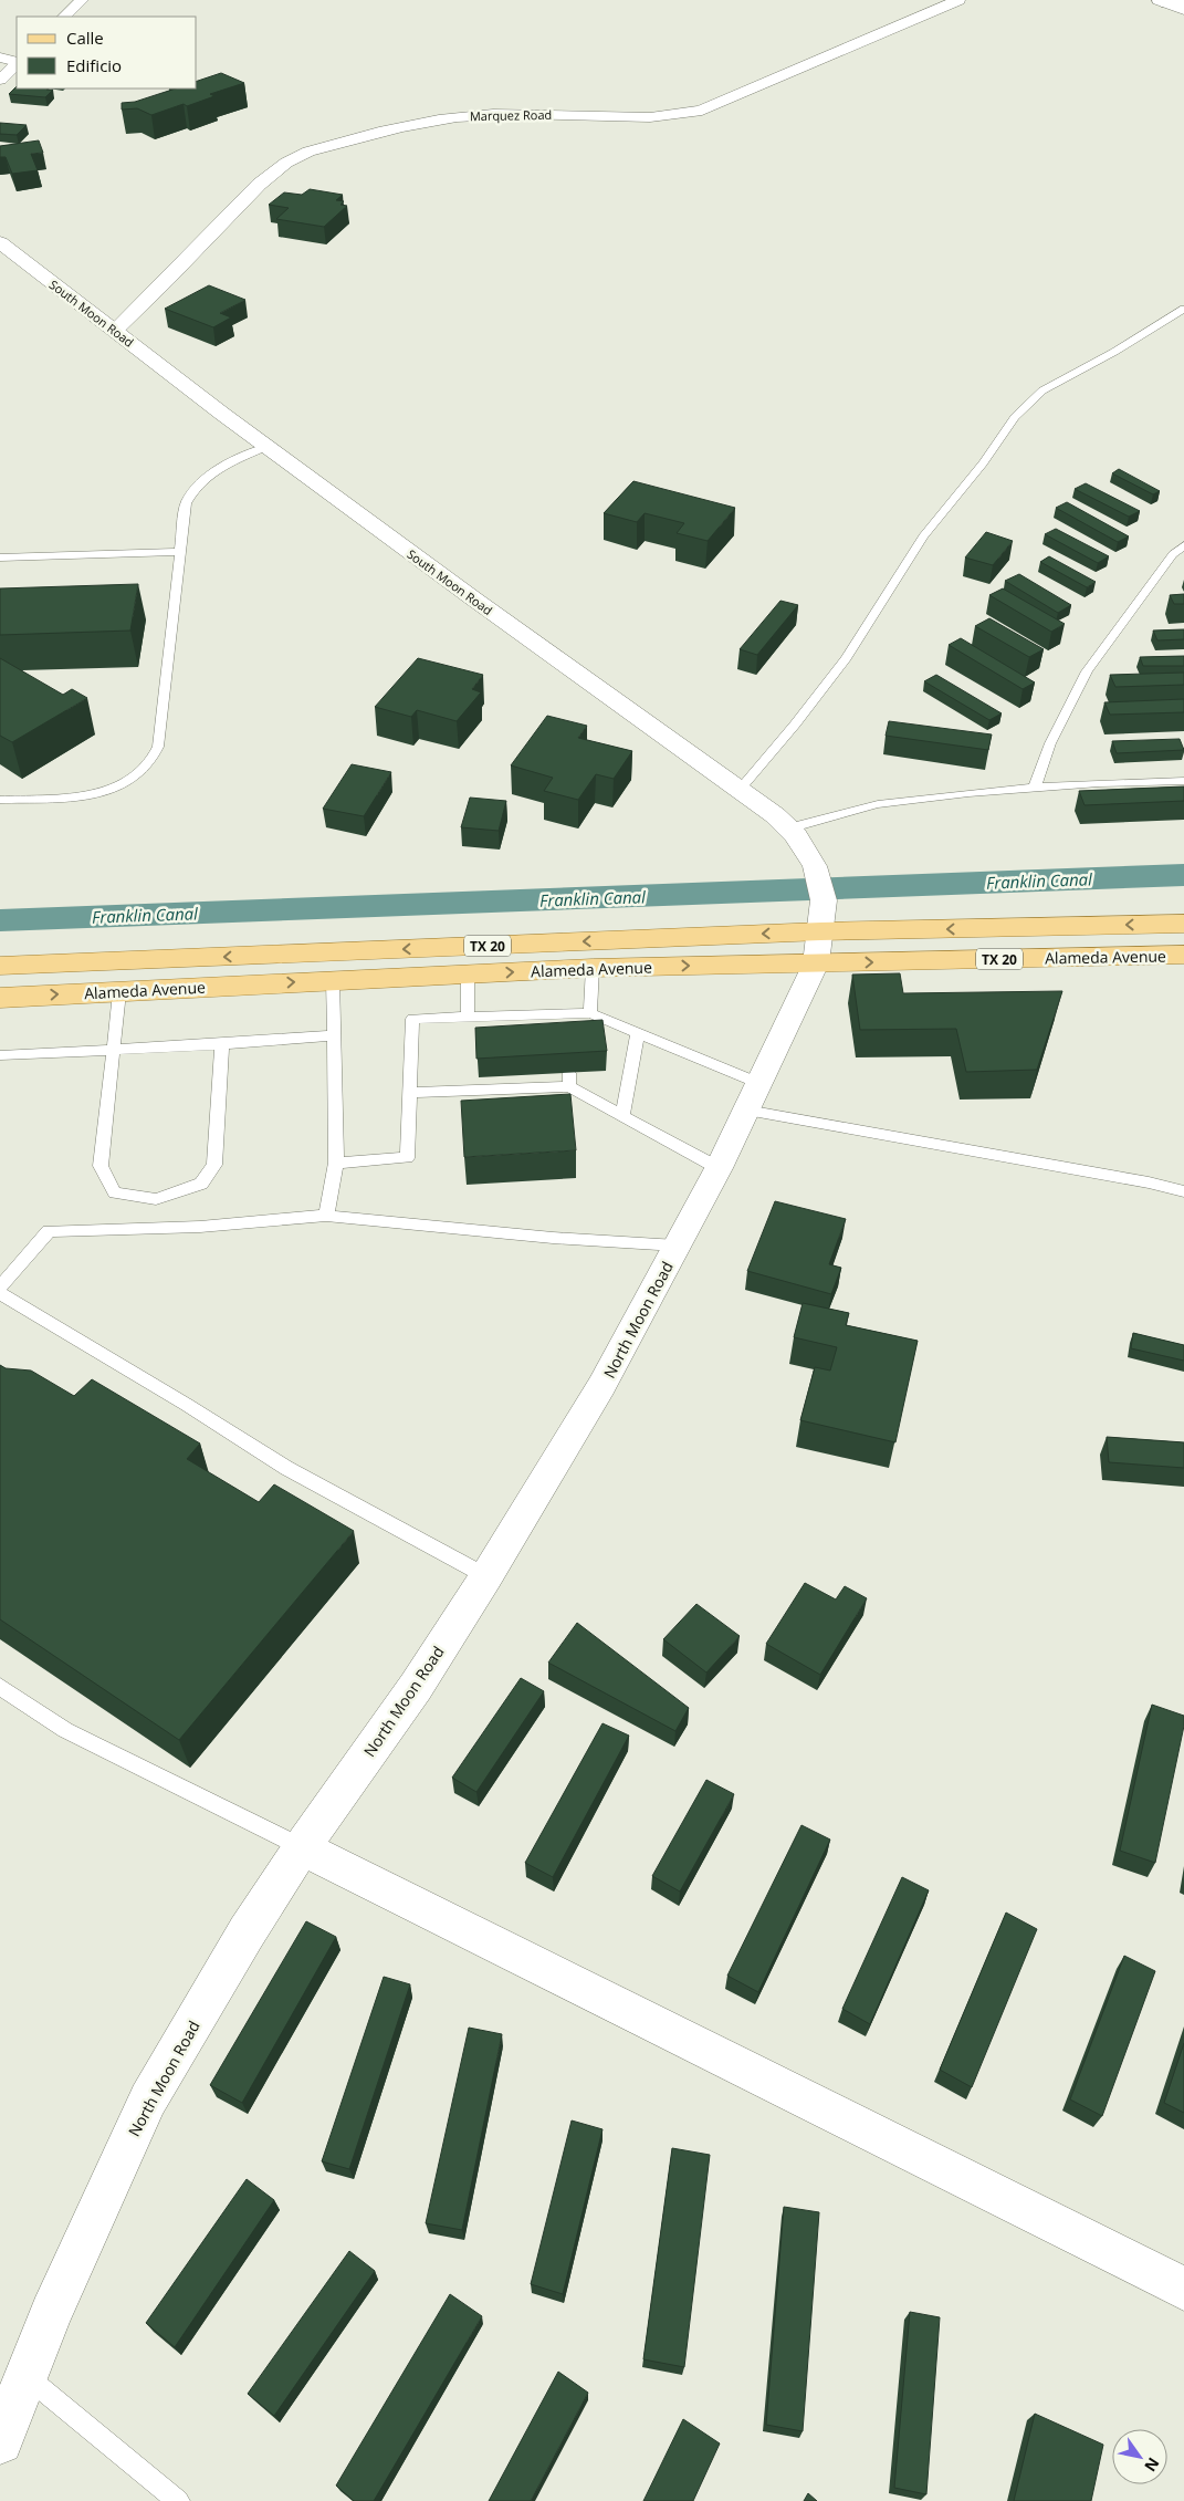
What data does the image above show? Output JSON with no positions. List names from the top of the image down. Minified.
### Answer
{"streets":{"main road":["TX 20","Alameda Avenue"],"street":["Marquez Road","South Moon Road","North Moon Road"]},"crossings":[["Marquez Road","South Moon Road"],["South Moon Road","Alameda Avenue"],["South Moon Road","North Moon Road"],["Alameda Avenue","North Moon Road"]],"water":["Franklin Canal"],"legend":["Calle","Edificio"],"north":"bottom right"}
